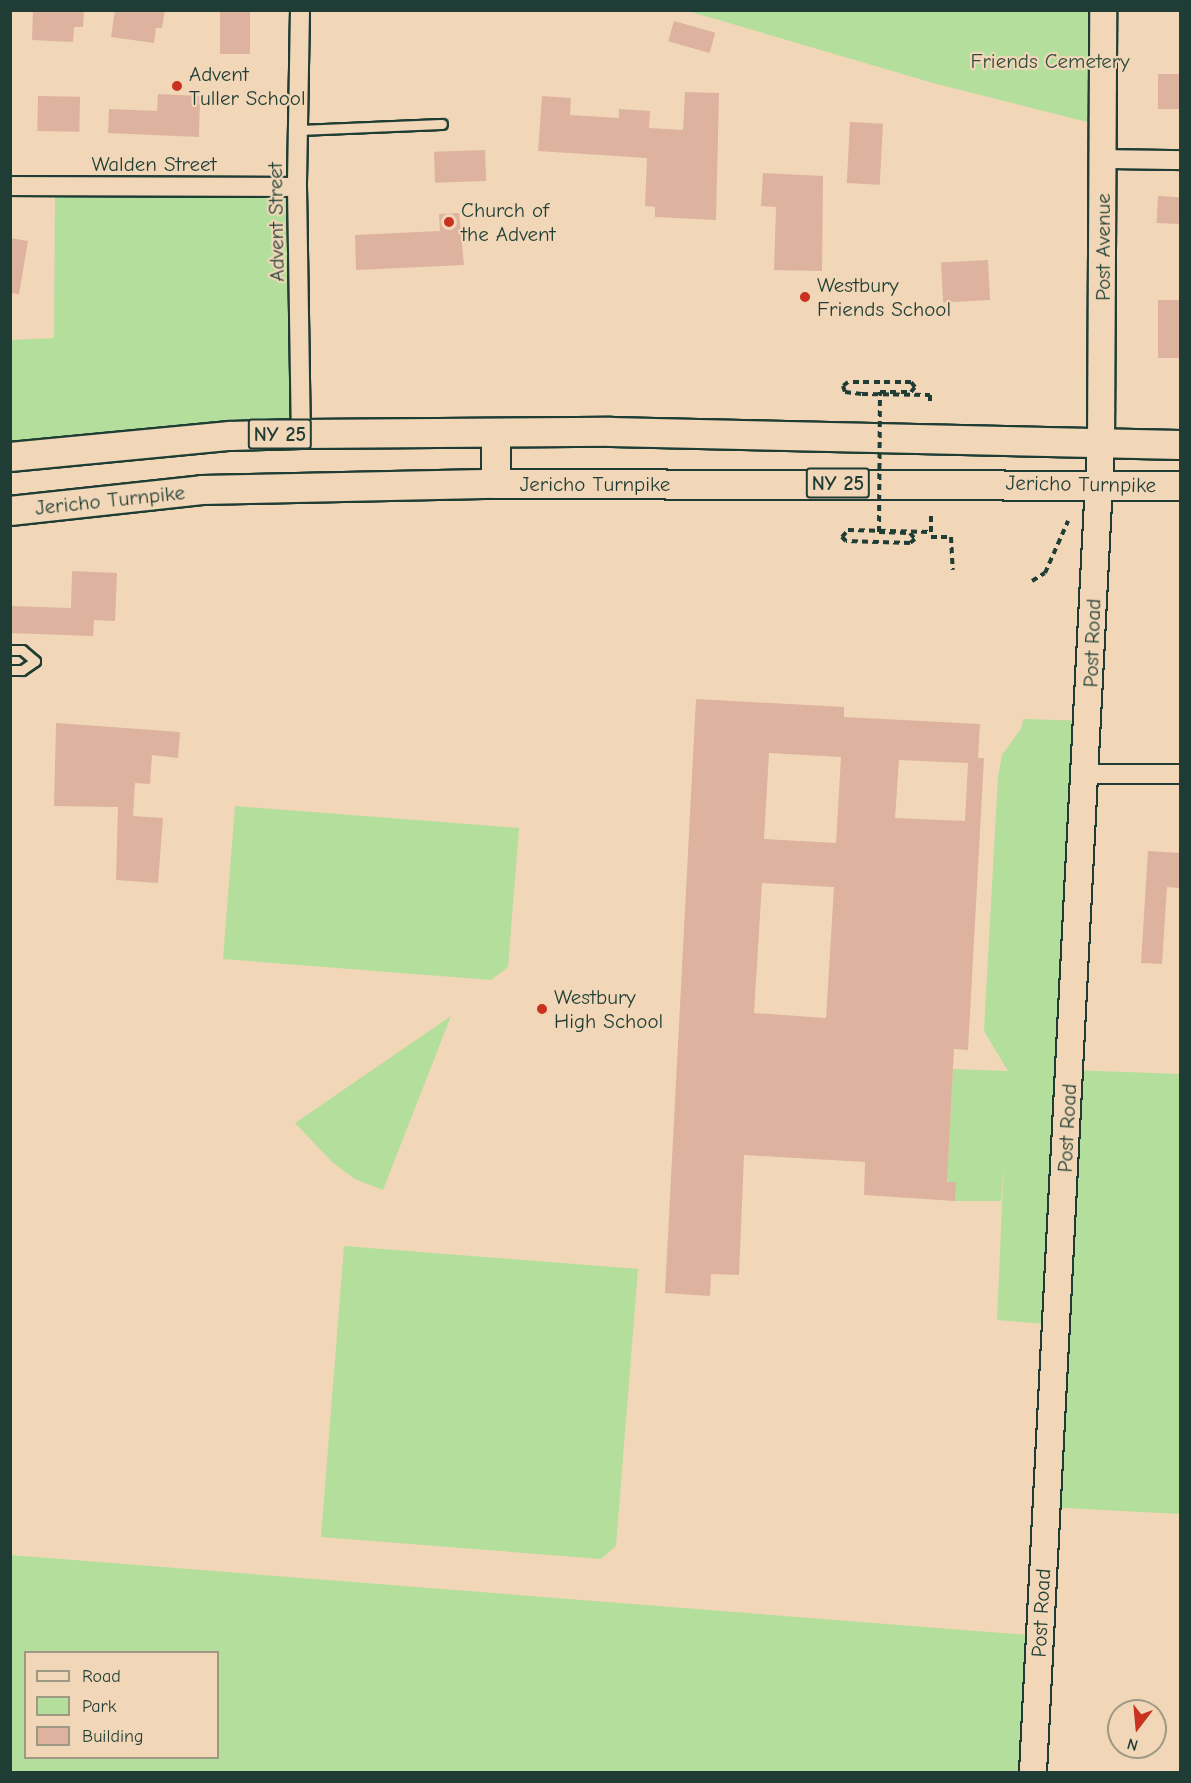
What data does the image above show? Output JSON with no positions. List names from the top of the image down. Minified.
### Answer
{"streets":{"main road":["Post Avenue","NY 25","Jericho Turnpike","Post Road"],"street":["Walden Street","Advent Street"]},"crossings":[["Walden Street","Advent Street"],["Advent Street","Jericho Turnpike"],["Post Avenue","Jericho Turnpike"],["Post Avenue","Post Road"],["Jericho Turnpike","Post Road"]],"parks":["Friends Cemetery"],"places":["Advent Tuller School","Church of the Advent","Westbury Friends School","Westbury High School"],"legend":["Road","Park","Building"],"north":"bottom"}
